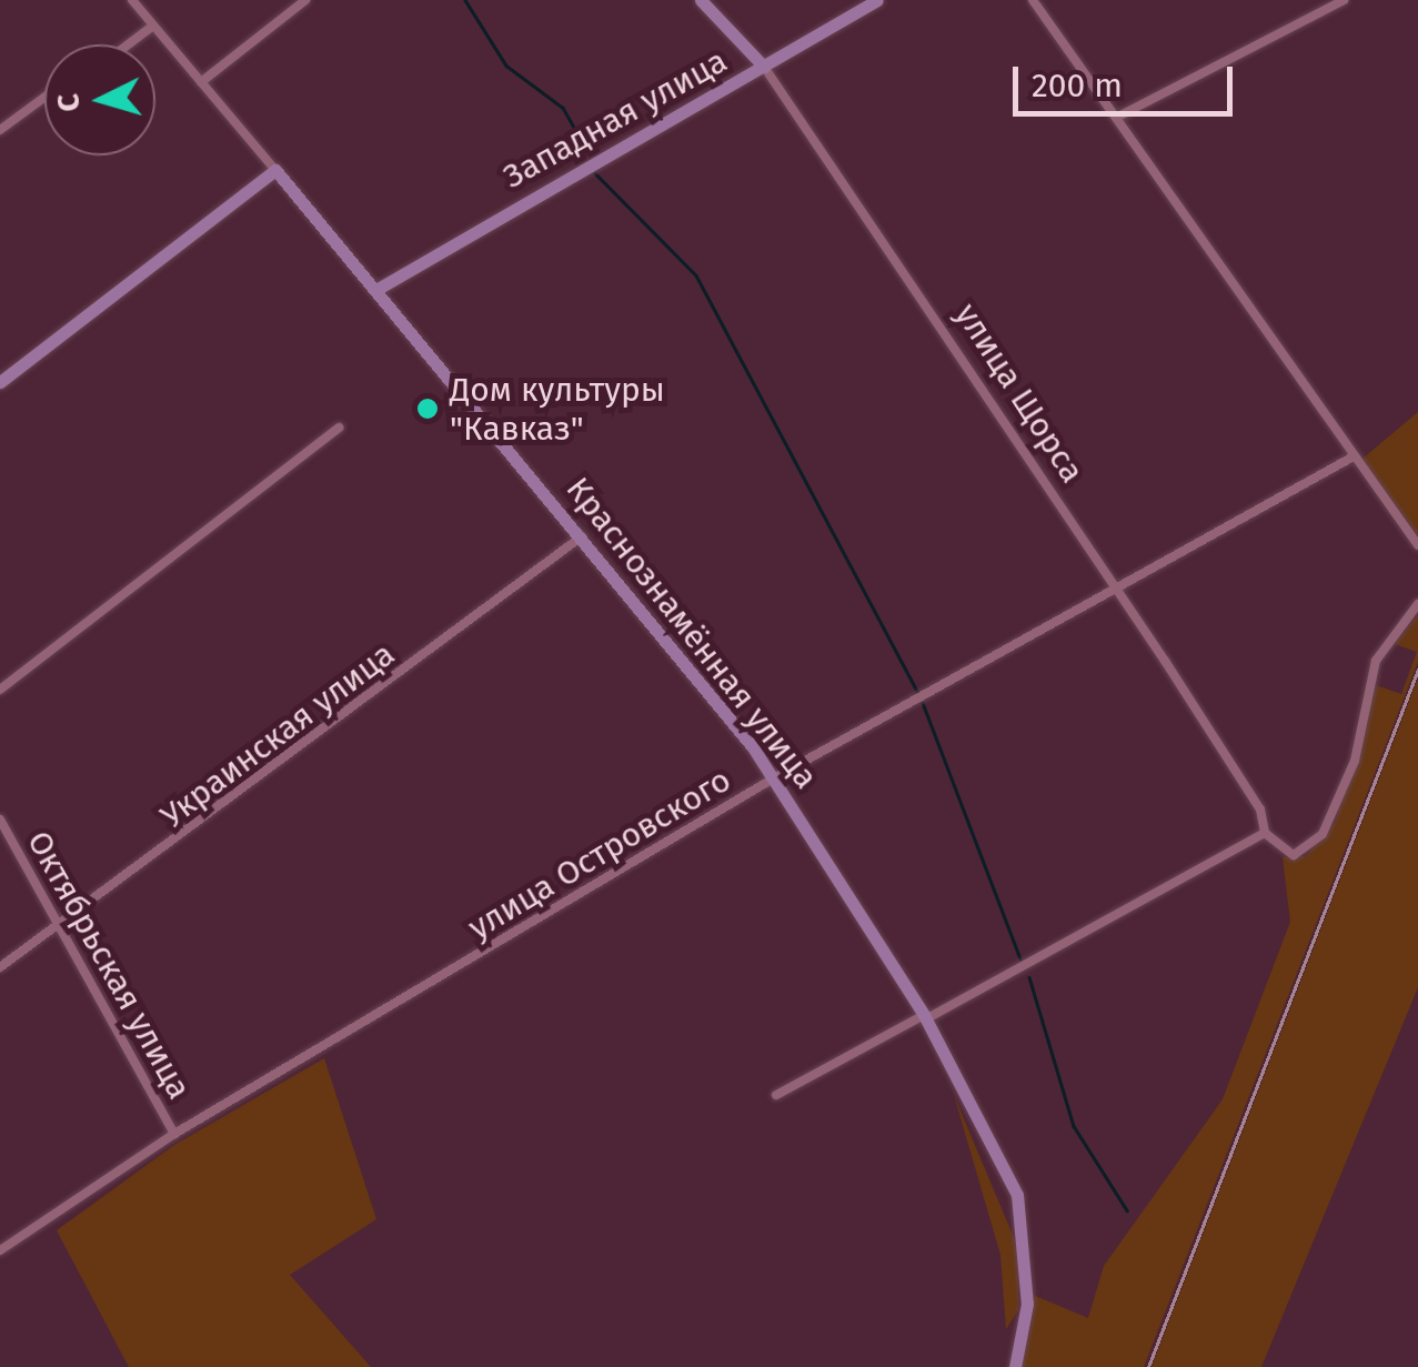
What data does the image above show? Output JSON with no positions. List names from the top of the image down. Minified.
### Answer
{"streets":{"main road":["Западная улица","улица Щорса","Краснознамённая улица"],"street":["Украинская улица","улица Островского","Октябрьская улица"]},"crossings":[["Западная улица","улица Щорса"],["Западная улица","Краснознамённая улица"],["улица Щорса","улица Островского"],["Краснознамённая улица","Украинская улица"],["Краснознамённая улица","улица Островского"],["Украинская улица","Октябрьская улица"],["улица Островского","Октябрьская улица"]],"places":["Дом культуры \"Кавказ\""],"scale_bar":"200 m","north":"left"}
